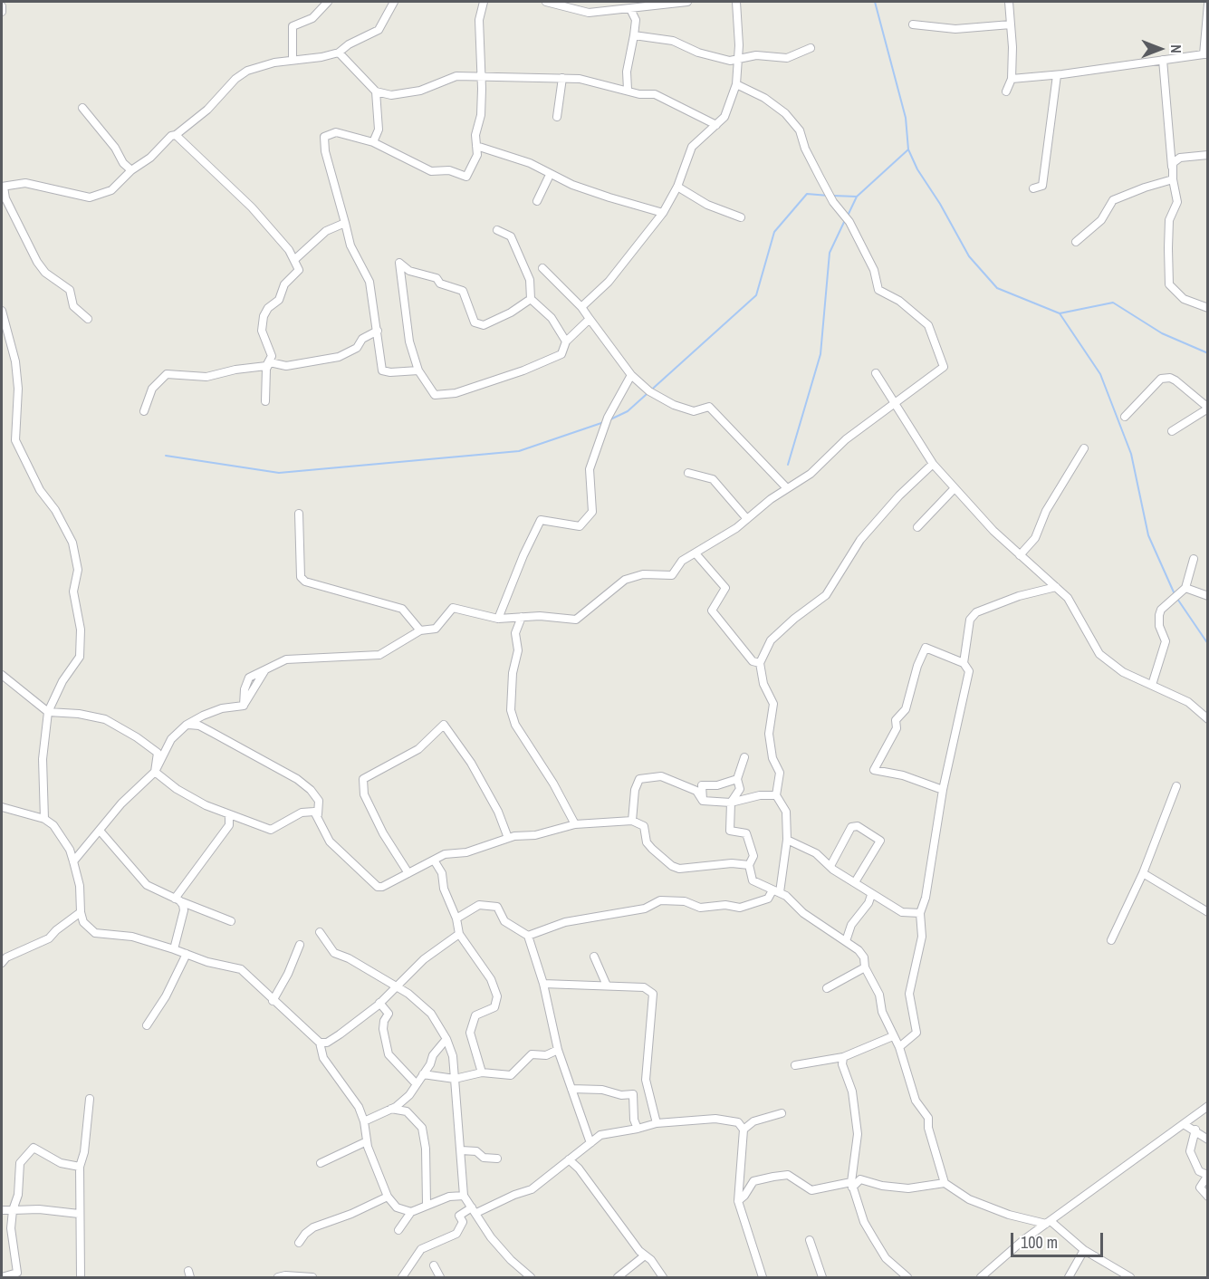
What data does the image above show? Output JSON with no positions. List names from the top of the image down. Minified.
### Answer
{"scale_bar":"100 m","north":"right"}
